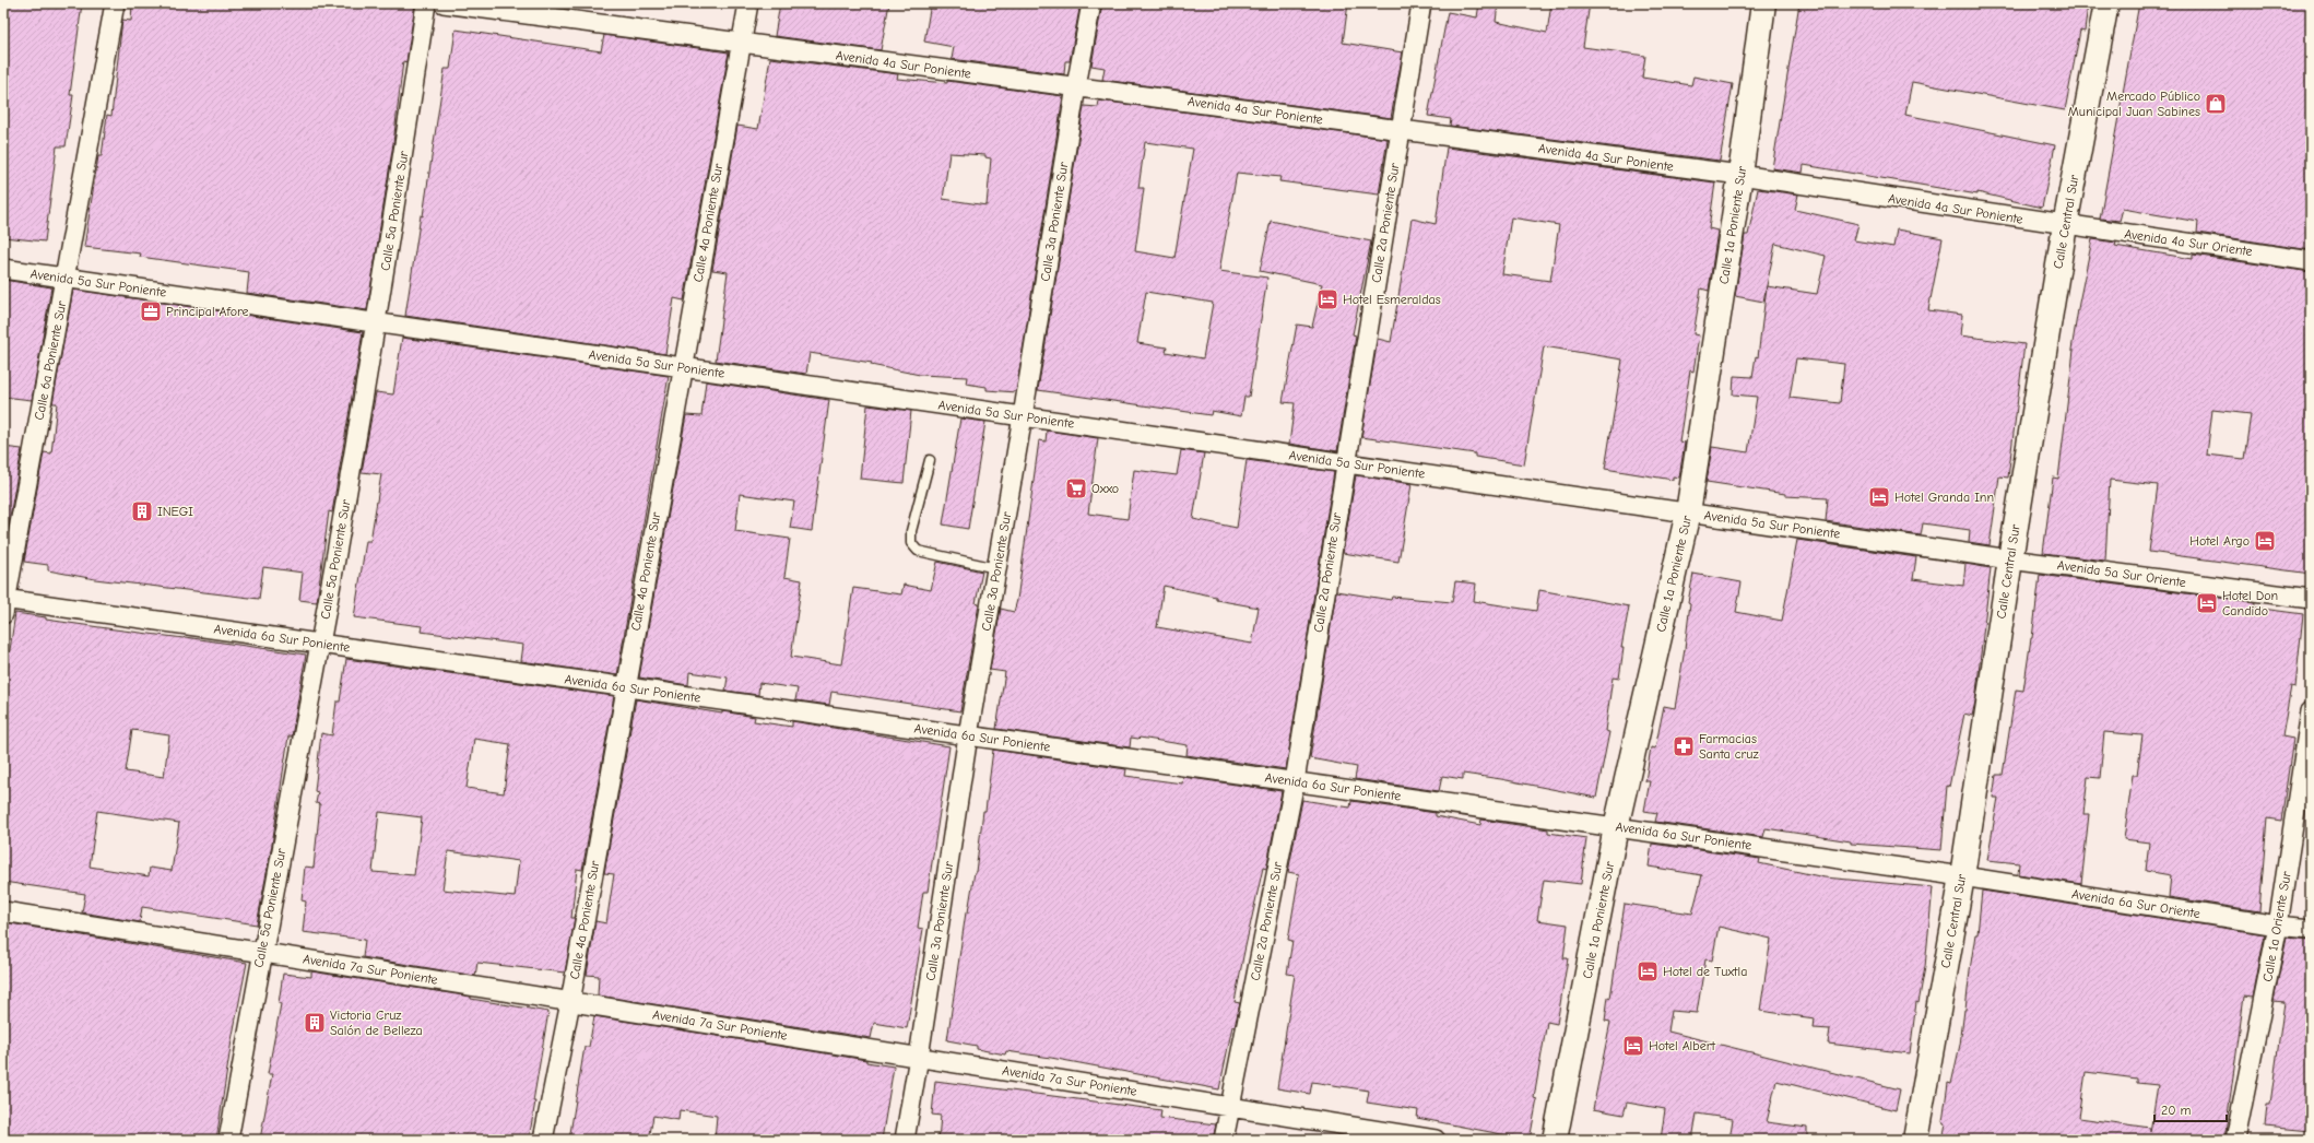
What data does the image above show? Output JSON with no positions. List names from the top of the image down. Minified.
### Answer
{"streets":{"main road":["Calle Central Sur","Calle 1a Poniente Sur"],"street":["Avenida 4a Sur Poniente","Calle 5a Poniente Sur","Calle 3a Poniente Sur","Calle 4a Poniente Sur","Calle 2a Poniente Sur","Avenida 4a Sur Oriente","Avenida 5a Sur Poniente","Calle 6a Poniente Sur","Avenida 5a Sur Oriente","Avenida 6a Sur Poniente","Avenida 6a Sur Oriente","Calle 1a Oriente Sur","Avenida 7a Sur Poniente"]},"crossings":[["Avenida 4a Sur Poniente","Calle 3a Poniente Sur"],["Avenida 4a Sur Poniente","Calle Central Sur"],["Avenida 4a Sur Poniente","Calle 4a Poniente Sur"],["Avenida 4a Sur Poniente","Calle 2a Poniente Sur"],["Avenida 4a Sur Poniente","Calle 1a Poniente Sur"],["Avenida 4a Sur Poniente","Avenida 4a Sur Oriente"],["Calle 5a Poniente Sur","Avenida 5a Sur Poniente"],["Calle 5a Poniente Sur","Avenida 6a Sur Poniente"],["Calle 5a Poniente Sur","Avenida 7a Sur Poniente"],["Calle 3a Poniente Sur","Avenida 5a Sur Poniente"],["Calle 3a Poniente Sur","Avenida 6a Sur Poniente"],["Calle 3a Poniente Sur","Avenida 7a Sur Poniente"],["Calle Central Sur","Avenida 4a Sur Oriente"],["Calle Central Sur","Avenida 5a Sur Poniente"],["Calle Central Sur","Avenida 5a Sur Oriente"],["Calle Central Sur","Avenida 6a Sur Poniente"],["Calle Central Sur","Avenida 6a Sur Oriente"],["Calle 4a Poniente Sur","Avenida 5a Sur Poniente"],["Calle 4a Poniente Sur","Avenida 6a Sur Poniente"],["Calle 4a Poniente Sur","Avenida 7a Sur Poniente"],["Calle 2a Poniente Sur","Avenida 5a Sur Poniente"],["Calle 2a Poniente Sur","Avenida 6a Sur Poniente"],["Calle 2a Poniente Sur","Avenida 7a Sur Poniente"],["Calle 1a Poniente Sur","Avenida 5a Sur Poniente"],["Calle 1a Poniente Sur","Avenida 6a Sur Poniente"],["Avenida 5a Sur Poniente","Calle 6a Poniente Sur"],["Avenida 5a Sur Poniente","Avenida 5a Sur Oriente"],["Calle 6a Poniente Sur","Avenida 6a Sur Poniente"],["Avenida 6a Sur Poniente","Avenida 6a Sur Oriente"],["Avenida 6a Sur Oriente","Calle 1a Oriente Sur"]],"places":{"shop":["Mercado Público Municipal Juan Sabines"],"hotel":["Hotel Esmeraldas","Hotel Granda Inn","Hotel Argo","Hotel Don Candido","Hotel de Tuxtla","Hotel Albert"],"office":["Principal Afore"],"supermarket":["Oxxo"],"building":["INEGI","Victoria Cruz Salón de Belleza"],"pharmacy":["Farmacias Santa cruz"]},"scale_bar":"20 m"}
